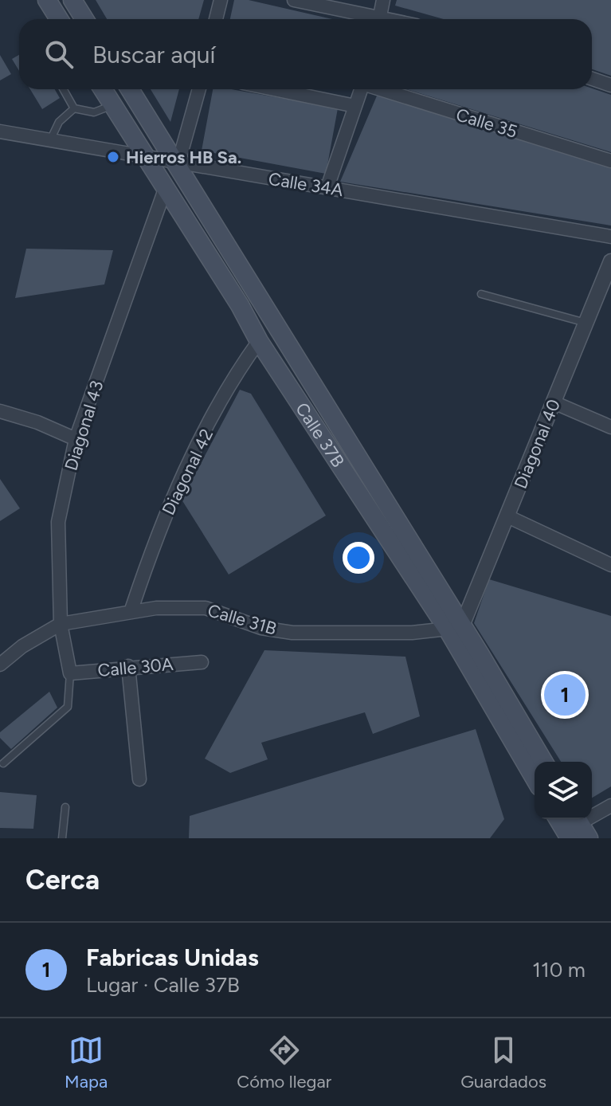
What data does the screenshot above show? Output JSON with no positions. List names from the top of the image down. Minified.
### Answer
{"streets":{"main road":["Calle 37B"],"street":["Calle 35","Calle 34A","Diagonal 43","Diagonal 40","Diagonal 42","Calle 31B","Calle 30A"]},"crossings":[["Calle 34A","Calle 37B"],["Diagonal 43","Calle 37B"],["Diagonal 43","Calle 31B"],["Diagonal 43","Calle 30A"],["Calle 37B","Diagonal 40"],["Calle 37B","Diagonal 42"],["Calle 37B","Calle 31B"],["Diagonal 40","Calle 31B"],["Diagonal 42","Calle 31B"]],"places":["Hierros HB Sa."],"page":{"search":"Buscar aquí","pins":"1","heading":"Cerca","list":[{"mark":"1","name":"Fabricas Unidas","note":"Lugar · Calle 37B","value":"110 m"}],"nav":["Mapa","Cómo llegar","Guardados"]}}
